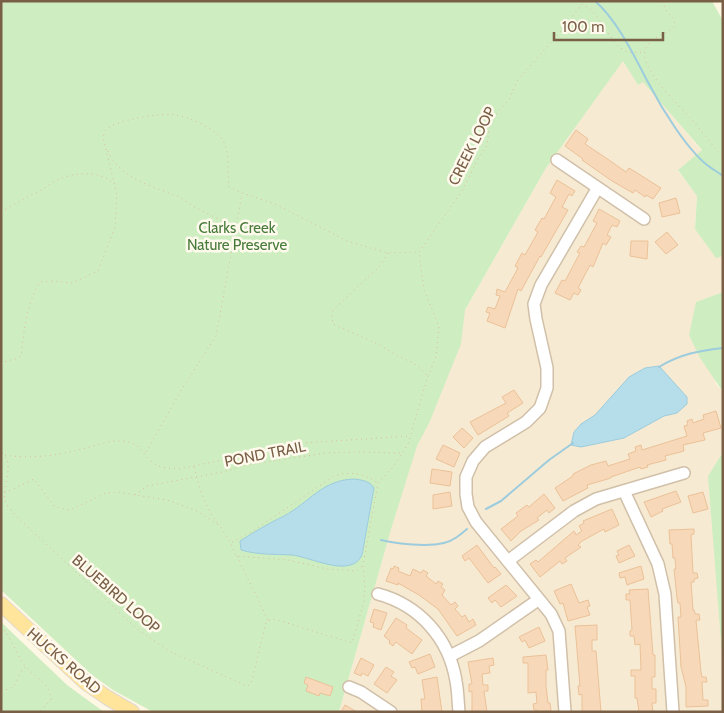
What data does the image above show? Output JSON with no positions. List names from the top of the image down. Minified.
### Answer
{"streets":{"main road":["HUCKS ROAD"],"path":["CREEK LOOP","POND TRAIL","BLUEBIRD LOOP"]},"parks":["Clarks Creek Nature Preserve"],"scale_bar":"100 m"}
